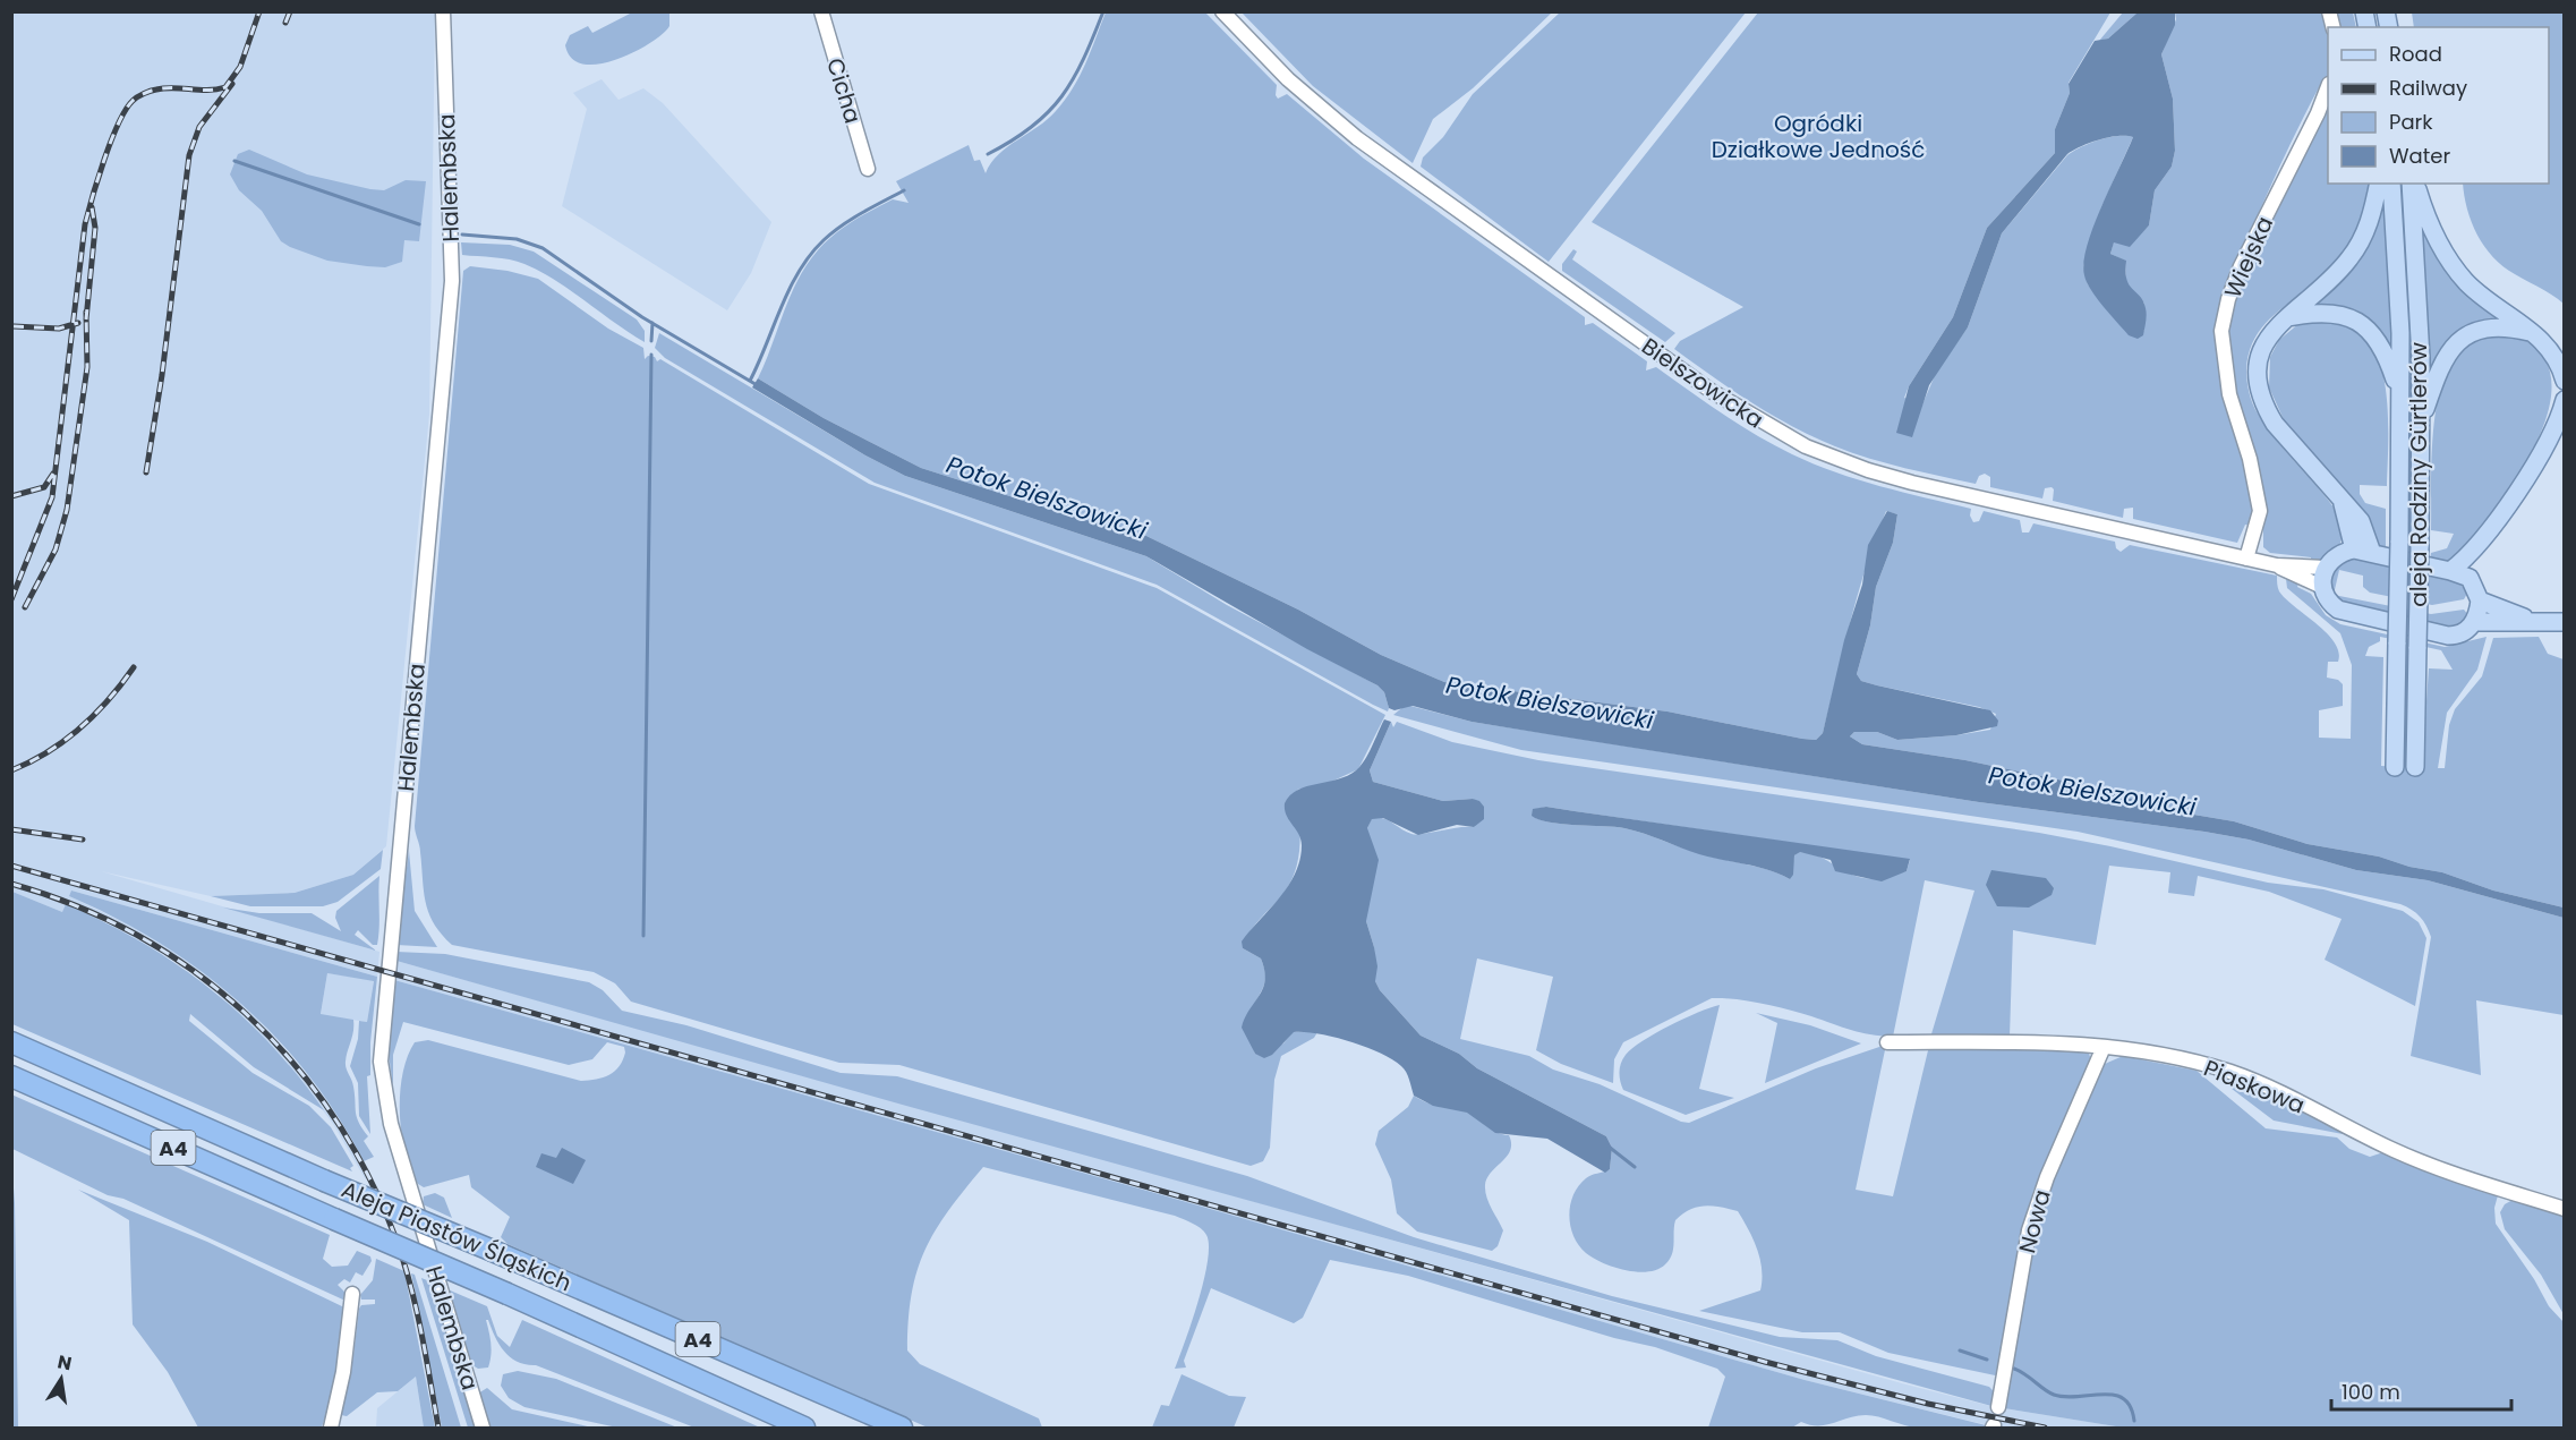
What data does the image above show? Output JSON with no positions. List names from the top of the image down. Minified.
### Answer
{"streets":{"highway":["A4","Aleja Piastów Śląskich"],"main road":["aleja Rodziny Gürtlerów"],"street":["Cicha","Halembska","Wiejska","Bielszowicka","Piaskowa","Nowa"]},"crossings":[["Wiejska","Bielszowicka"],["Piaskowa","Nowa"]],"water":["Potok Bielszowicki"],"parks":["Ogródki Działkowe Jedność"],"legend":["Road","Railway","Park","Water"],"scale_bar":"100 m","north":"top"}
